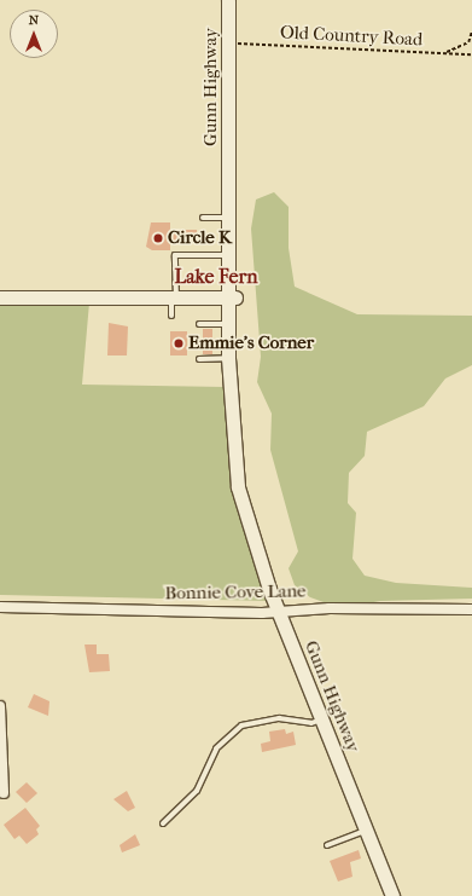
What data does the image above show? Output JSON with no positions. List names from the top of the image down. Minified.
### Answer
{"streets":{"main road":["Gunn Highway"],"street":["Bonnie Cove Lane"],"path":["Old Country Road"]},"crossings":[["Old Country Road","Gunn Highway"],["Gunn Highway","Bonnie Cove Lane"]],"districts":["Lake Fern"],"places":["Circle K","Emmie's Corner"],"north":"top"}
